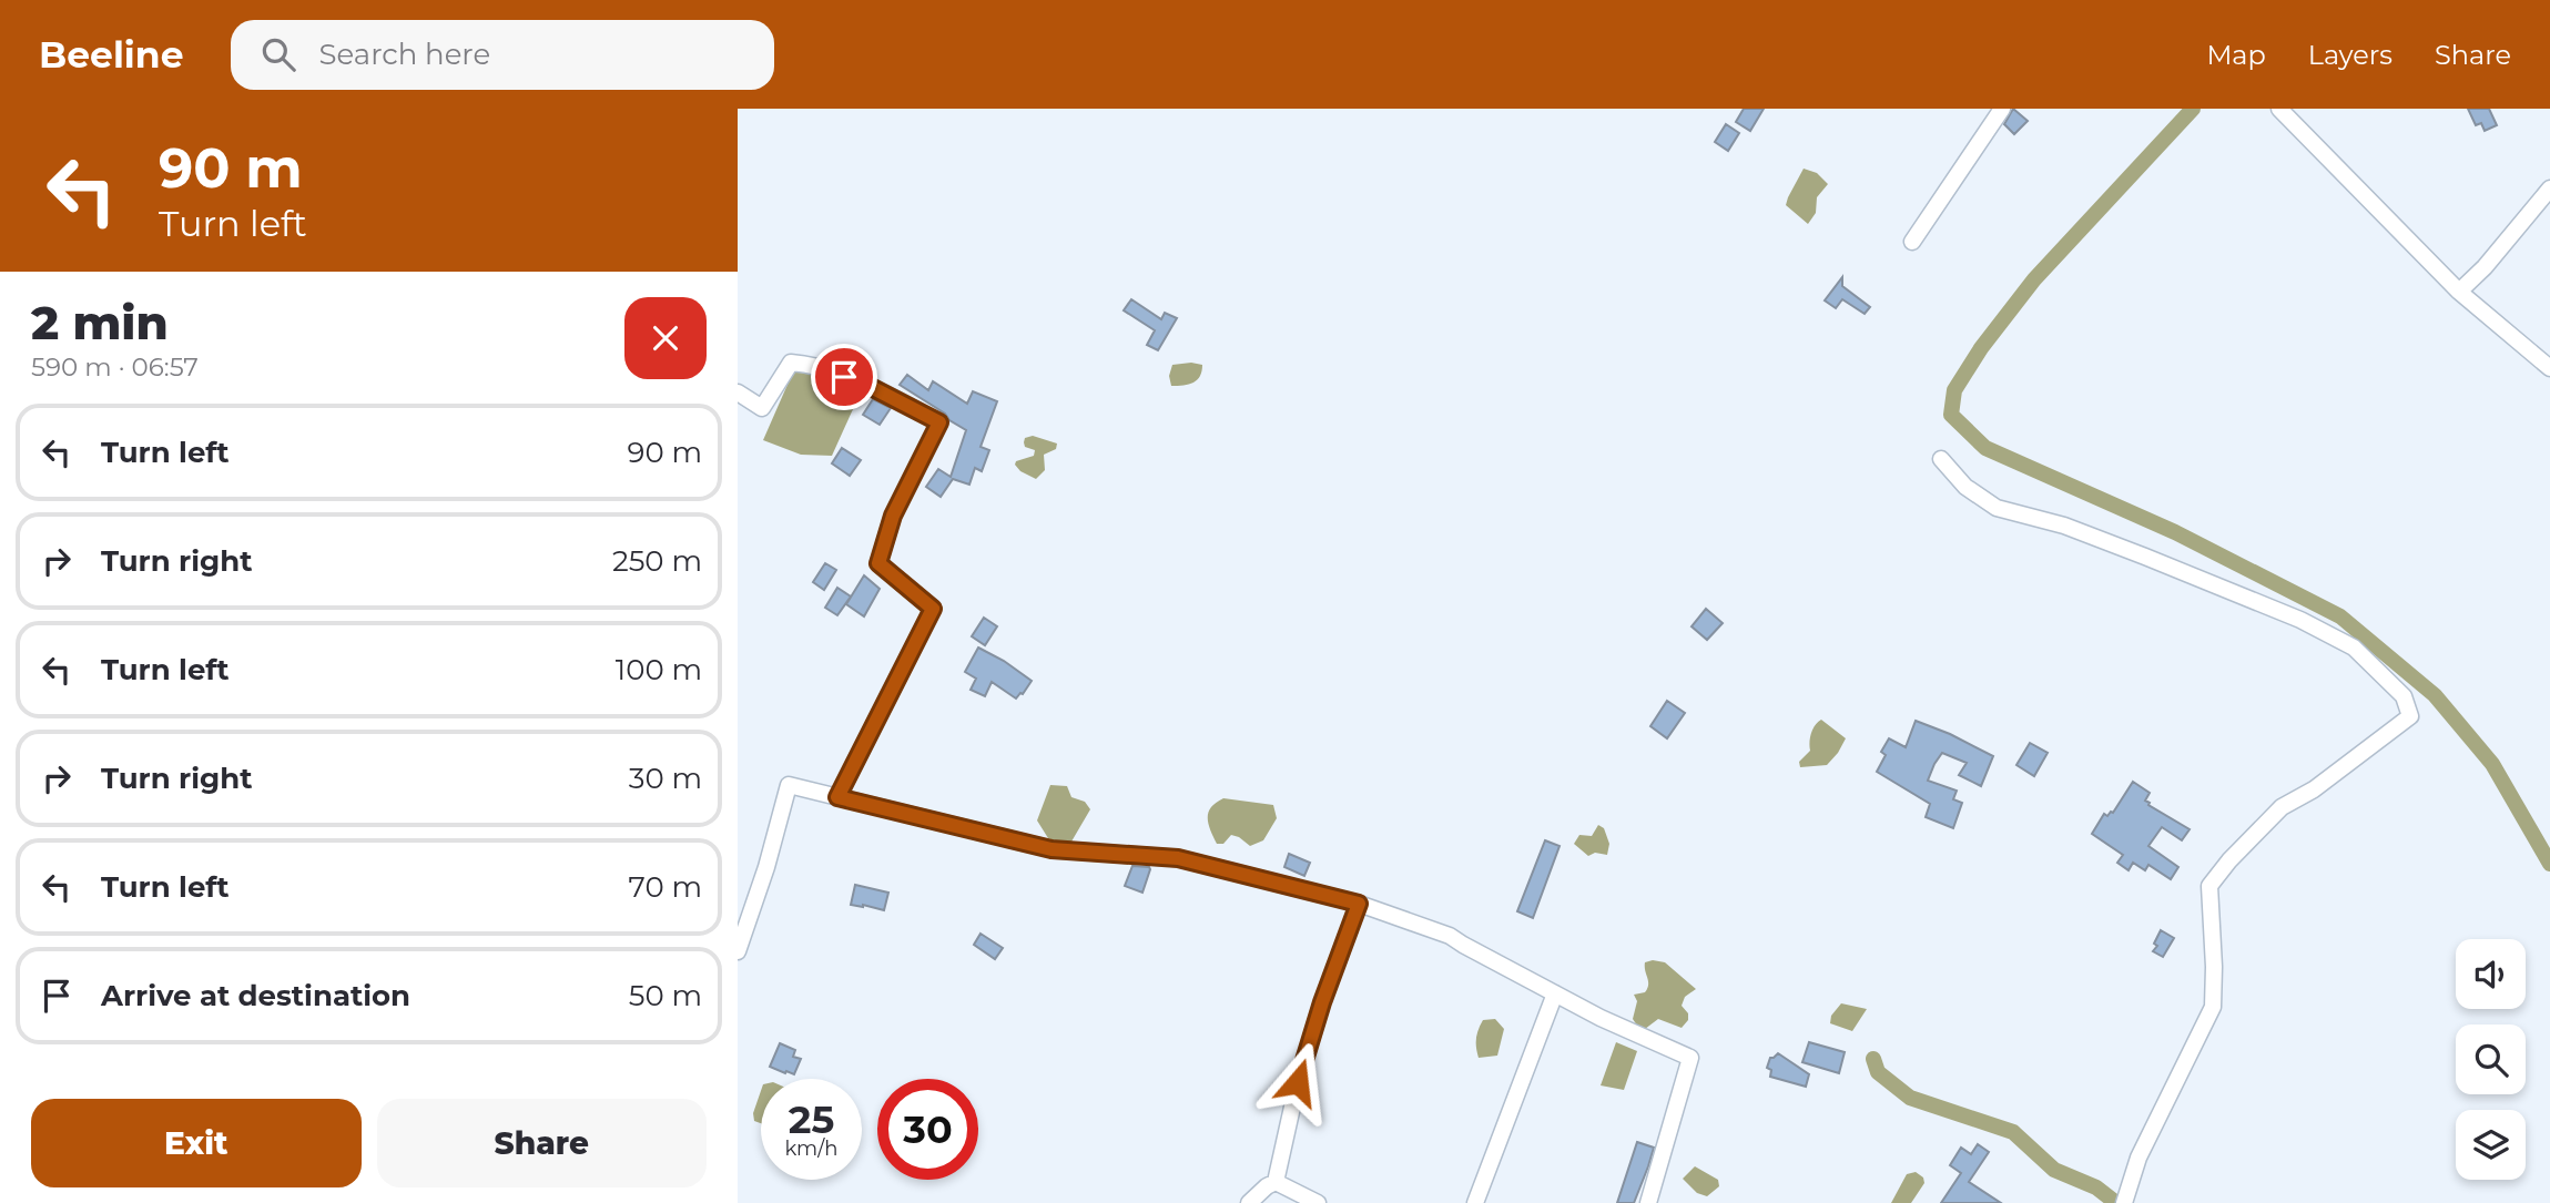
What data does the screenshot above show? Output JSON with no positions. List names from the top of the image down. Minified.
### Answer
{"page":{"header":"Beeline","search":"Search here","nav":["Map","Layers","Share"],"turn":["90 m","Turn left"],"heading":["2 min","590 m · 06:57"],"list":[{"name":"Turn left","value":"90 m"},{"name":"Turn right","value":"250 m"},{"name":"Turn left","value":"100 m"},{"name":"Turn right","value":"30 m"},{"name":"Turn left","value":"70 m"},{"name":"Arrive at destination","value":"50 m"}],"speed":"25 km/h","limit":"30","buttons":["Exit","Share"]}}
